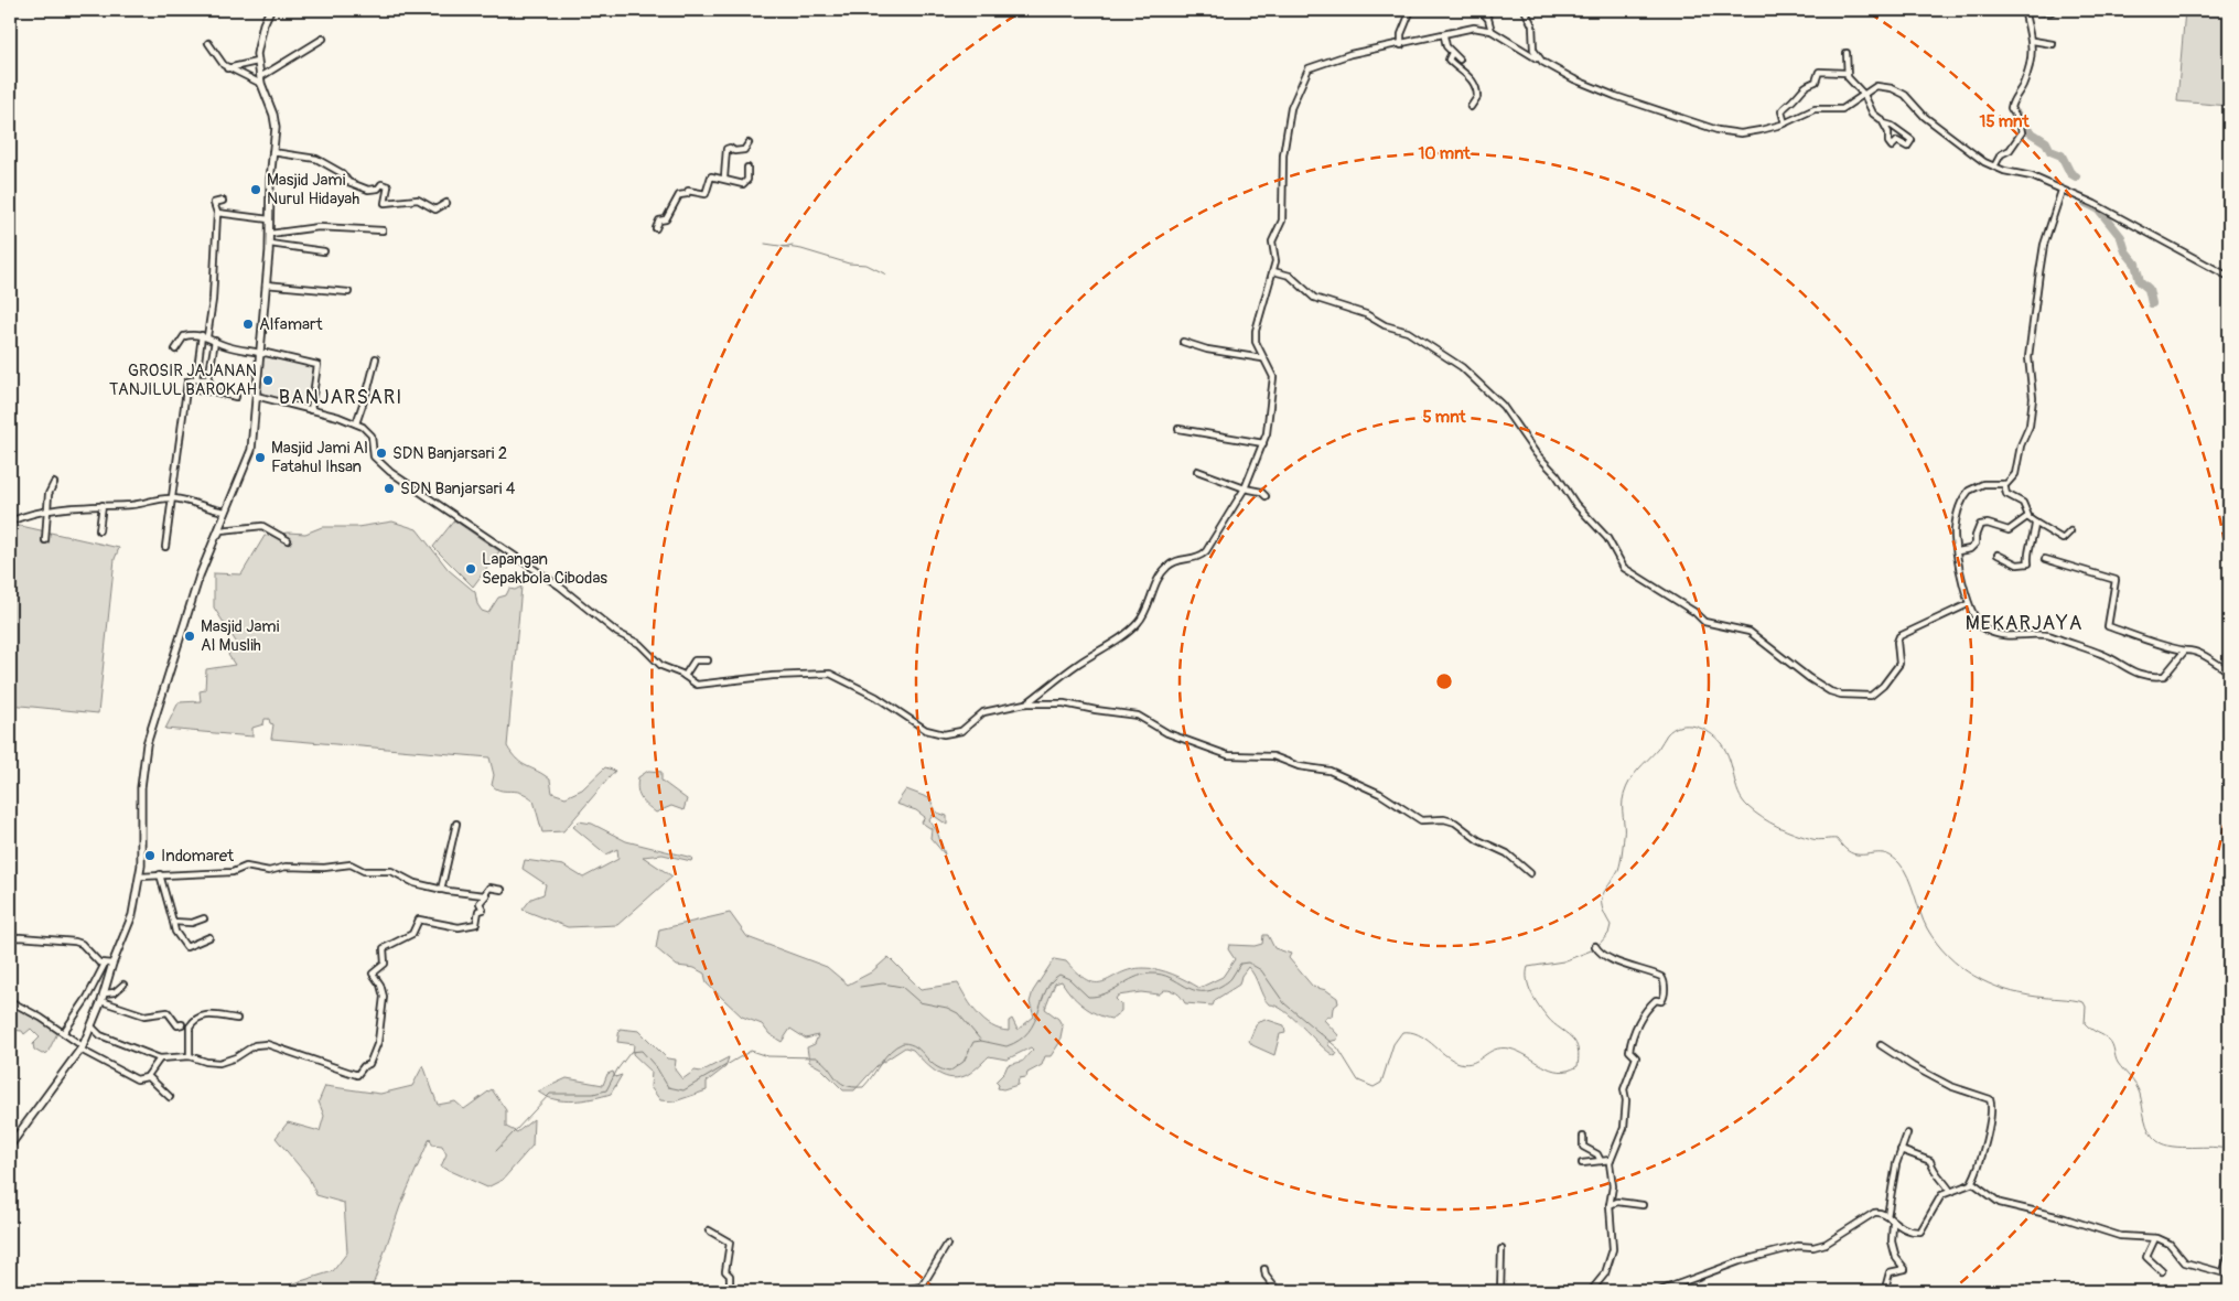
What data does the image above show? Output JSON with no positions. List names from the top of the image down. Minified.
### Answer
{"districts":["BANJARSARI","MEKARJAYA"],"places":["Masjid Jami Nurul Hidayah","Alfamart","GROSIR JAJANAN TANJILUL BAROKAH","SDN Banjarsari 2","Masjid Jami Al Fatahul Ihsan","SDN Banjarsari 4","Lapangan Sepakbola Cibodas","Masjid Jami Al Muslih","Indomaret"],"rings":["15 mnt","10 mnt","5 mnt"]}
